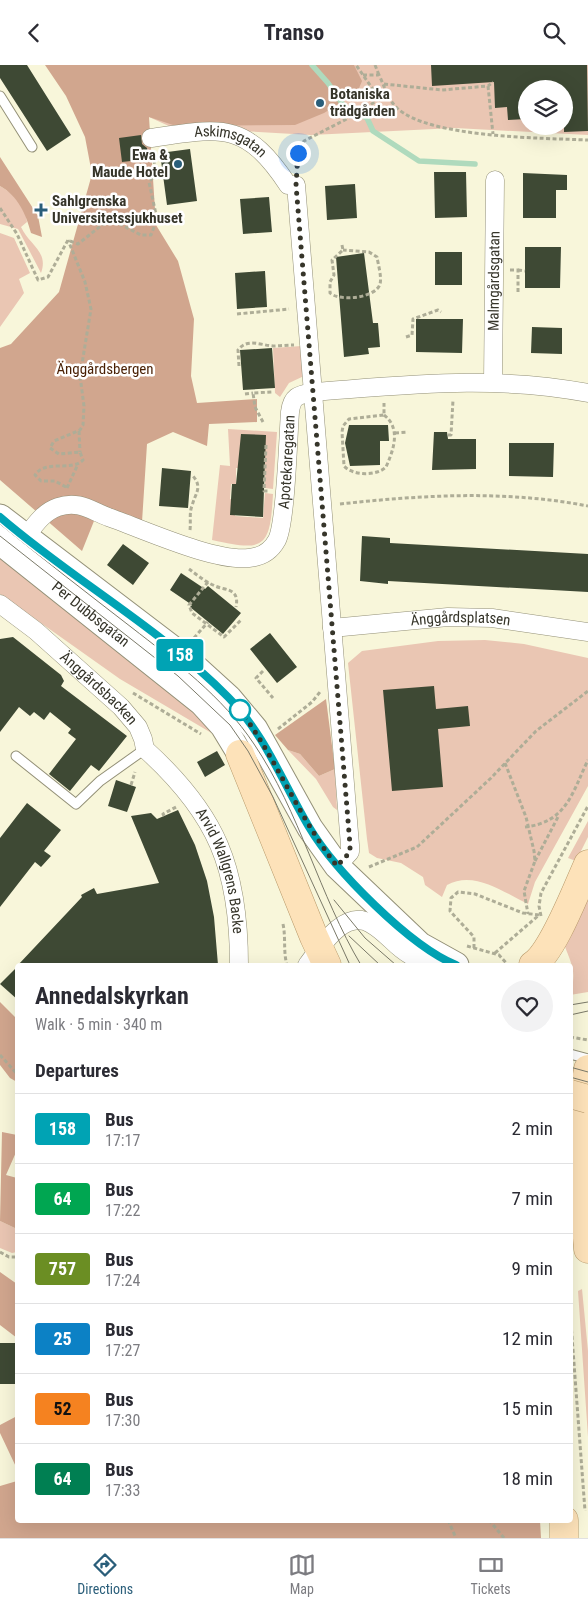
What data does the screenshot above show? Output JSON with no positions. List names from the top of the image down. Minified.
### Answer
{"streets":{"main road":["Per Dubbsgatan"],"street":["Askimsgatan","Malmgårdsgatan","Apotekaregatan","Änggårdsplatsen","Änggårdsbacken","Arvid Wallgrens Backe"]},"crossings":[["Malmgårdsgatan","Apotekaregatan"],["Änggårdsbacken","Arvid Wallgrens Backe"]],"parks":["Änggårdsbergen"],"places":{"other":["Botaniska trädgården","Ewa & Maude Hotel"],"health":["Sahlgrenska Universitetssjukhuset"]},"lines":["bus line 158"],"page":{"header":"Transo","on_map":"158","heading":[["Annedalskyrkan","Walk · 5 min · 340 m"],"Departures"],"list":[{"mark":"158","name":"Bus","note":"17:17","value":"2 min"},{"mark":"64","name":"Bus","note":"17:22","value":"7 min"},{"mark":"757","name":"Bus","note":"17:24","value":"9 min"},{"mark":"25","name":"Bus","note":"17:27","value":"12 min"},{"mark":"52","name":"Bus","note":"17:30","value":"15 min"},{"mark":"64","name":"Bus","note":"17:33","value":"18 min"}],"tabs":["Directions","Map","Tickets"]}}
